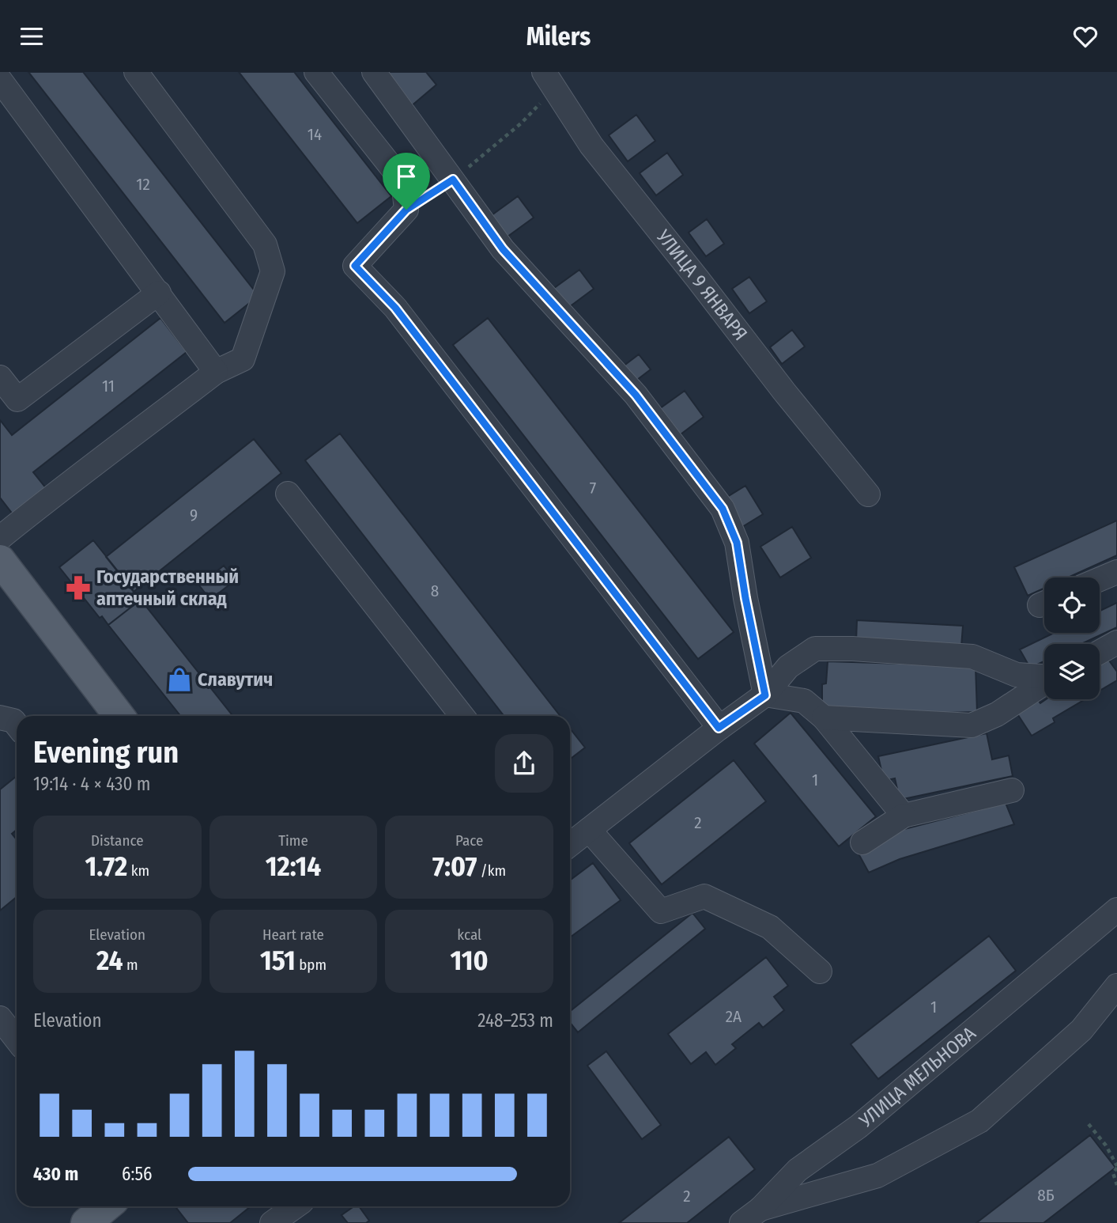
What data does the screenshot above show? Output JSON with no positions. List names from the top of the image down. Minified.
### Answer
{"streets":{"street":["УЛИЦА 9 ЯНВАРЯ","УЛИЦА МЕЛЬНОВА"]},"places":{"pharmacy":["Государственный аптечный склад"],"shop":["Славутич"]},"house_numbers":["14","12","11","7","9","8","1","2","1","2А","8Б","2"],"page":{"header":"Milers","heading":["Evening run","19:14 · 4 × 430 m"],"stats":[["Distance","1.72 km"],["Time","12:14"],["Pace","7:07 /km"],["Elevation","24 m"],["Heart rate","151 bpm"],["kcal","110"]],"chart":["Elevation","248–253 m"],"list":[{"name":"430 m","note":"6:56"}]}}
